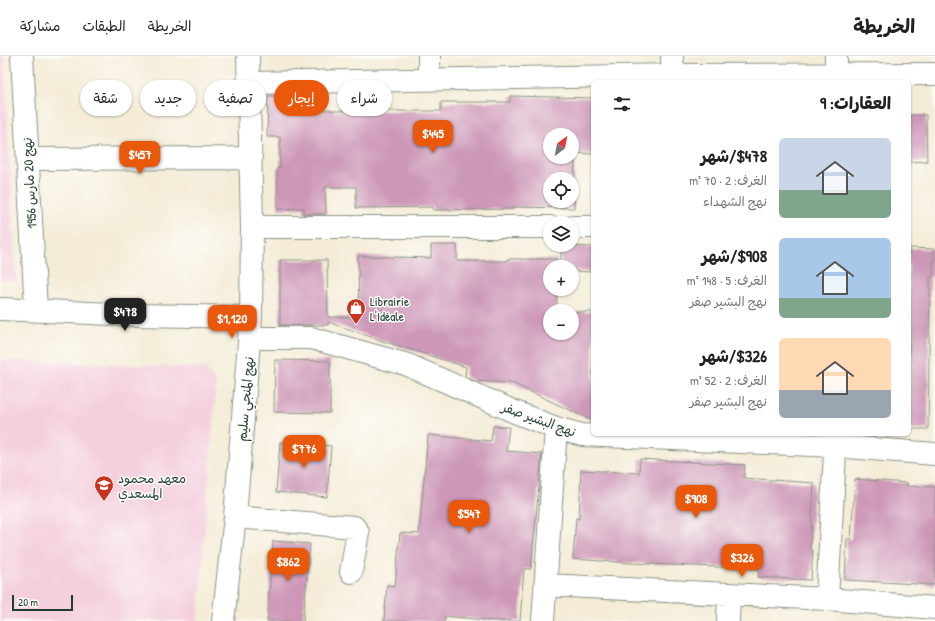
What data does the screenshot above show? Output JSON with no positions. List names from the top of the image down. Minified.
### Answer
{"streets":{"street":["نهج 20 مارس 1956","نهج المنجي سليم","نهج البشير صفر"]},"crossings":[["نهج 20 مارس 1956","نهج البشير صفر"],["نهج المنجي سليم","نهج البشير صفر"]],"places":{"shop":["Librairie L'Idéale"],"school or university":["معهد محمود المسعدي"]},"scale_bar":"20 m","north":"top right","page":{"header":"الخريطة","nav":["الخريطة","الطبقات","مشاركة"],"chip":["شراء","إيجار","تصفية","جديد","شقة"],"heading":"العقارات: 9","price":["$445","$457","$478","$1,120","$776","$908","$547","$326","$862"],"map_buttons":["+","−"],"list":[{"name":"$478/شهر","note":"الغرف: 2 · 70 m² · نهج الشهداء"},{"name":"$908/شهر","note":"الغرف: 5 · 148 m² · نهج البشير صفر"},{"name":"$326/شهر","note":"الغرف: 2 · 52 m² · نهج البشير صفر"}],"scale":"20 m"}}
